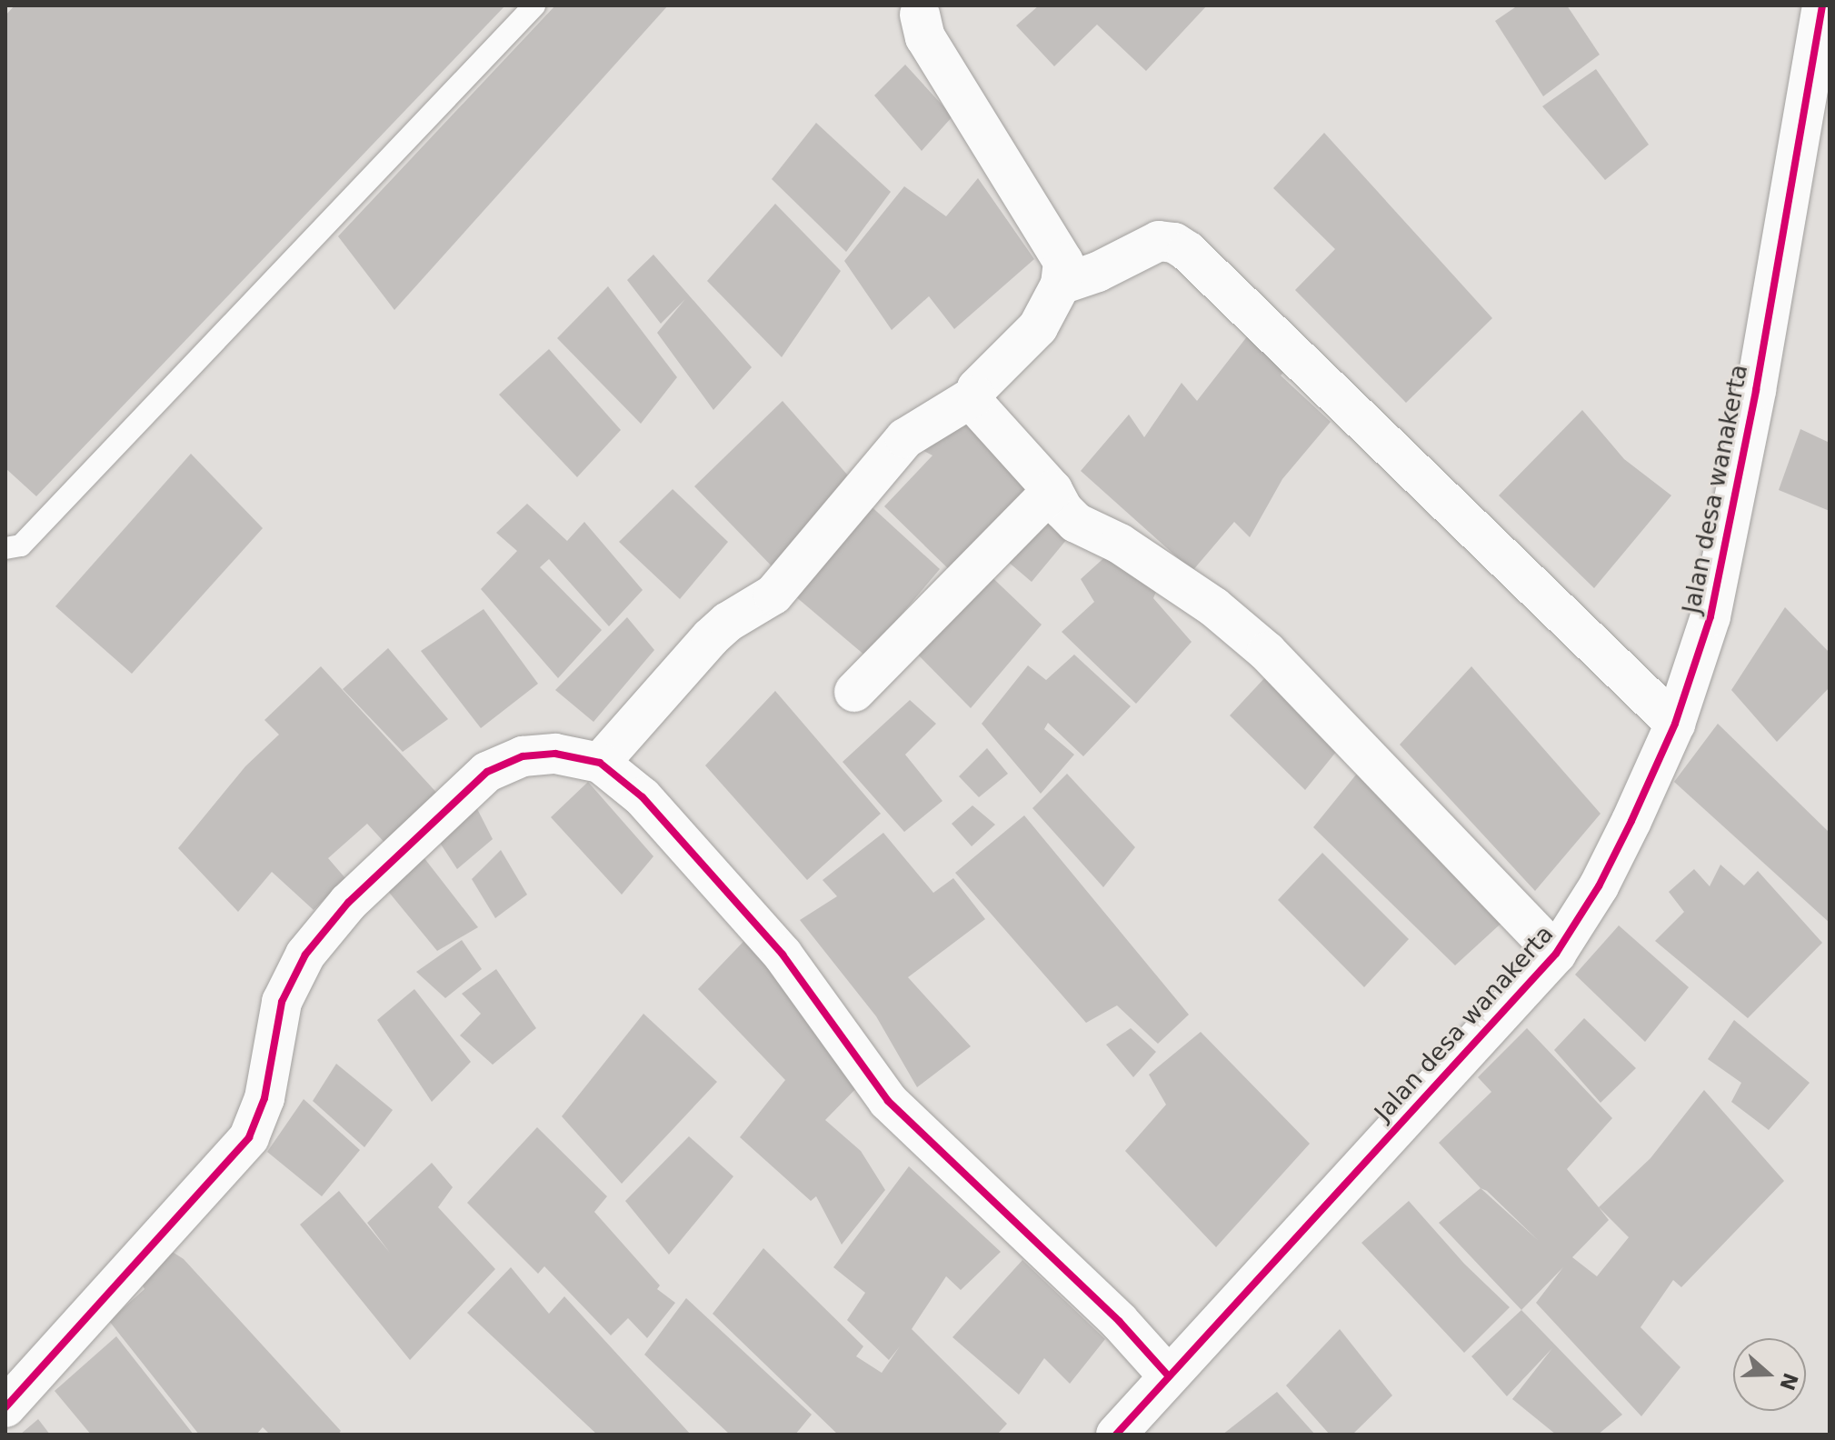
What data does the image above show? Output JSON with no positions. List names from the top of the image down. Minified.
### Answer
{"streets":{"street":["Jalan desa wanakerta"]},"north":"right"}
